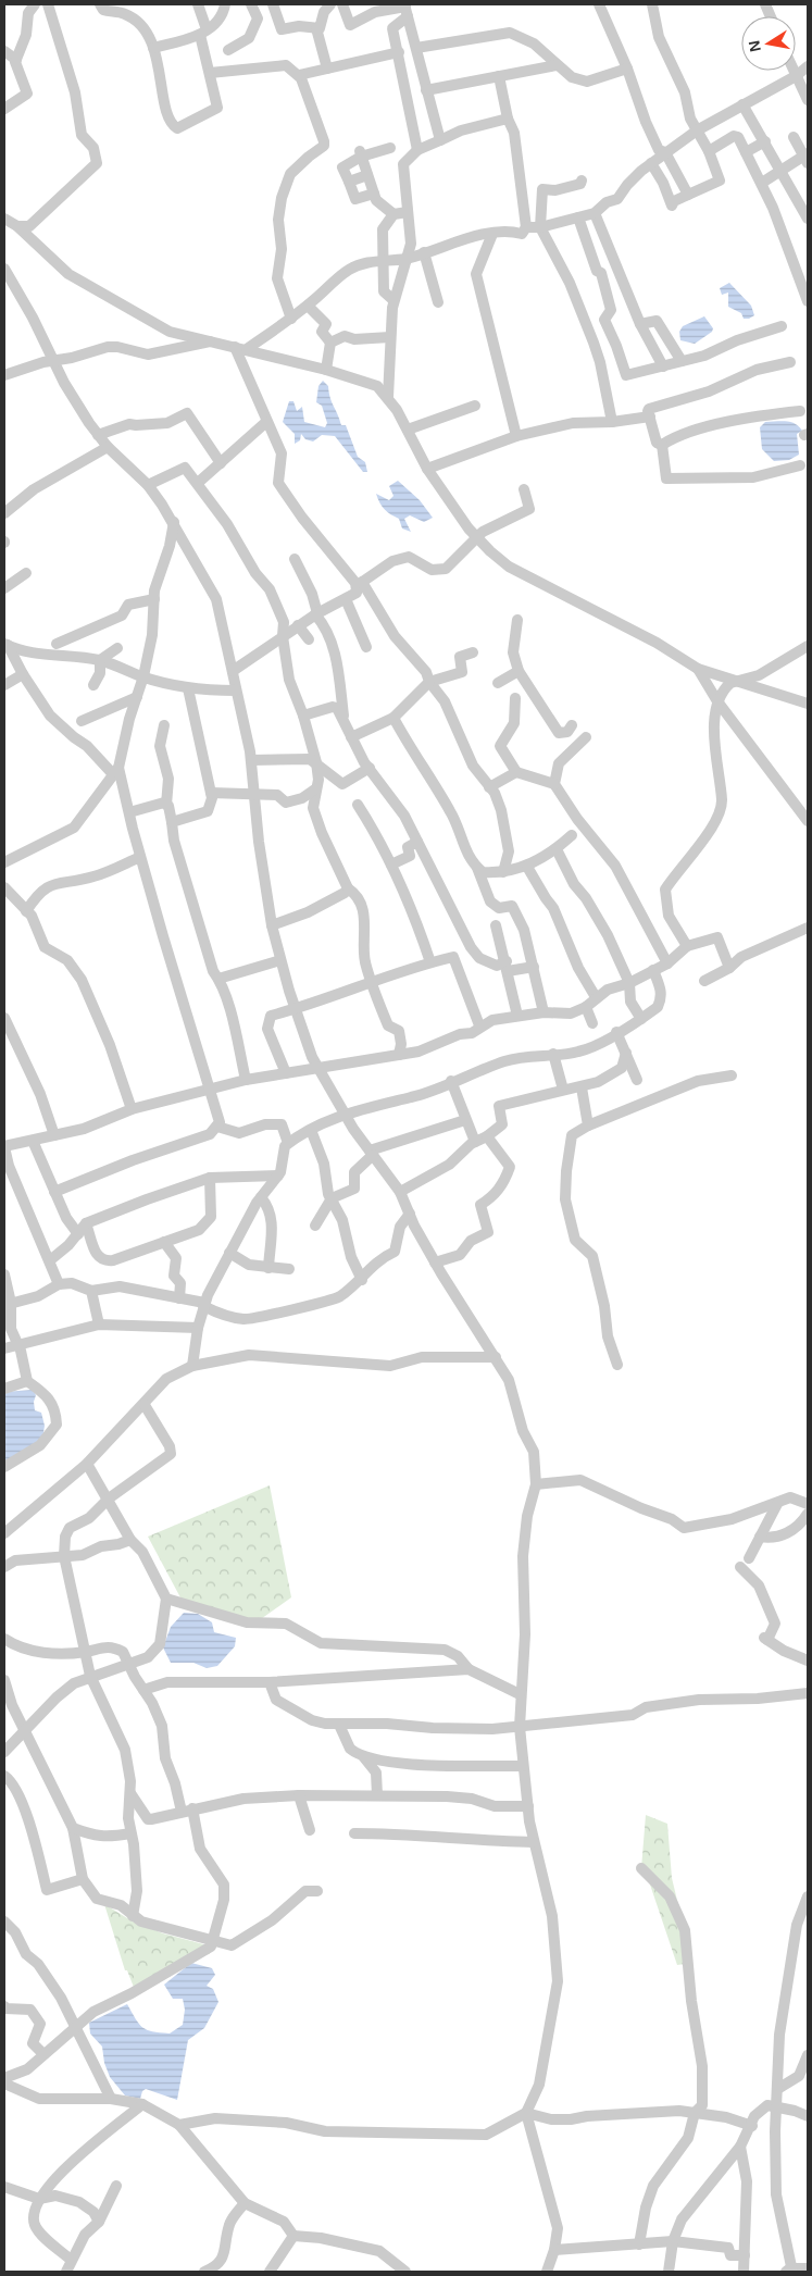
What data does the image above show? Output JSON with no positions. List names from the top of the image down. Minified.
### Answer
{"north":"left"}
